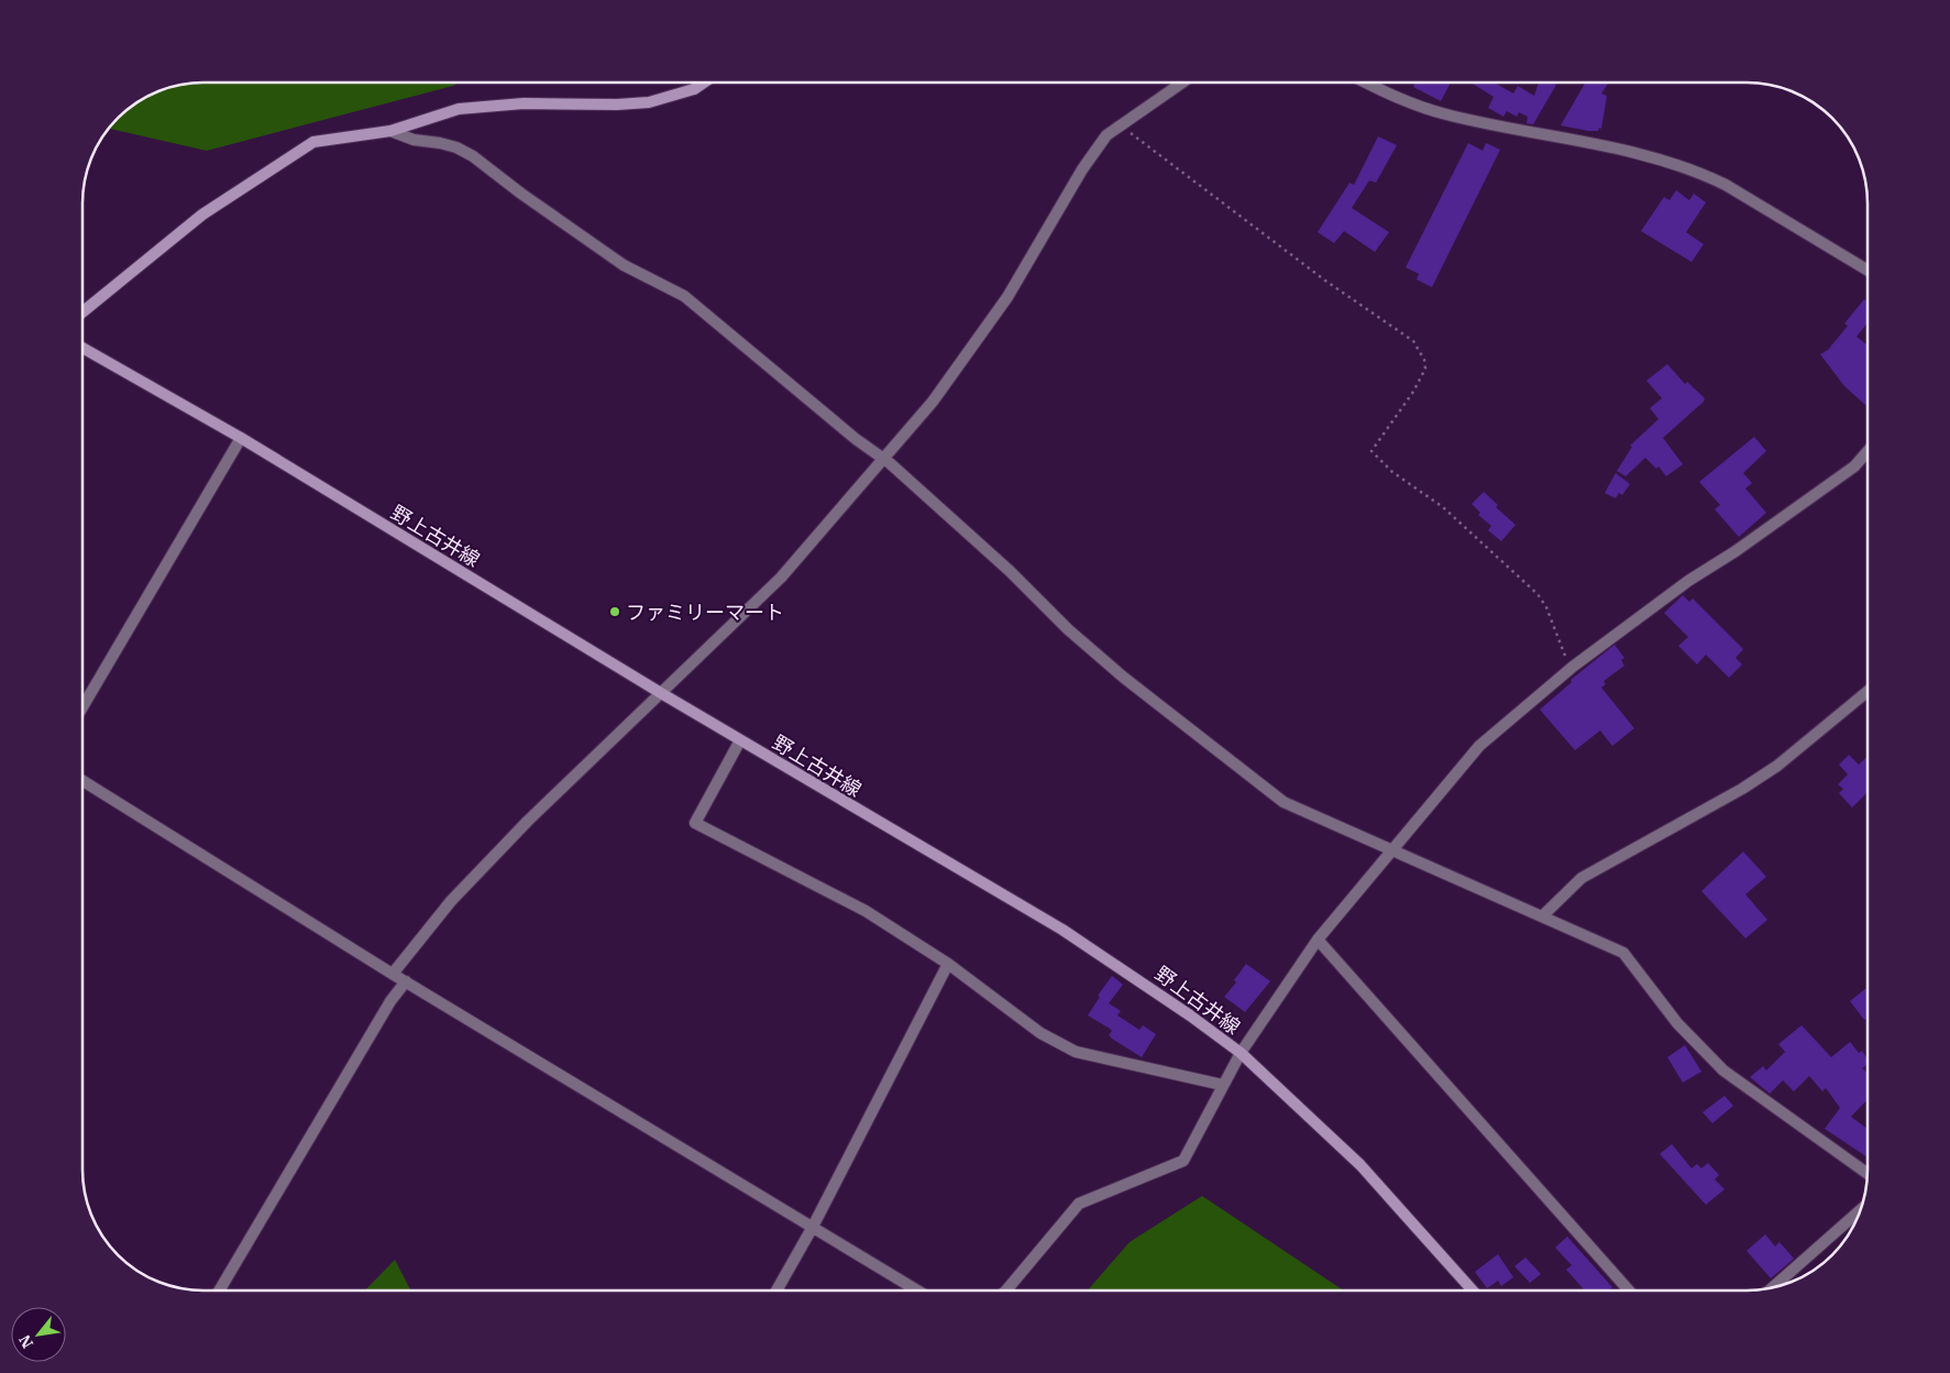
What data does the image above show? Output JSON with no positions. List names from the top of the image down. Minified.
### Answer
{"streets":{"main road":["野上古井線"]},"places":["ファミリーマート"],"north":"bottom left"}
